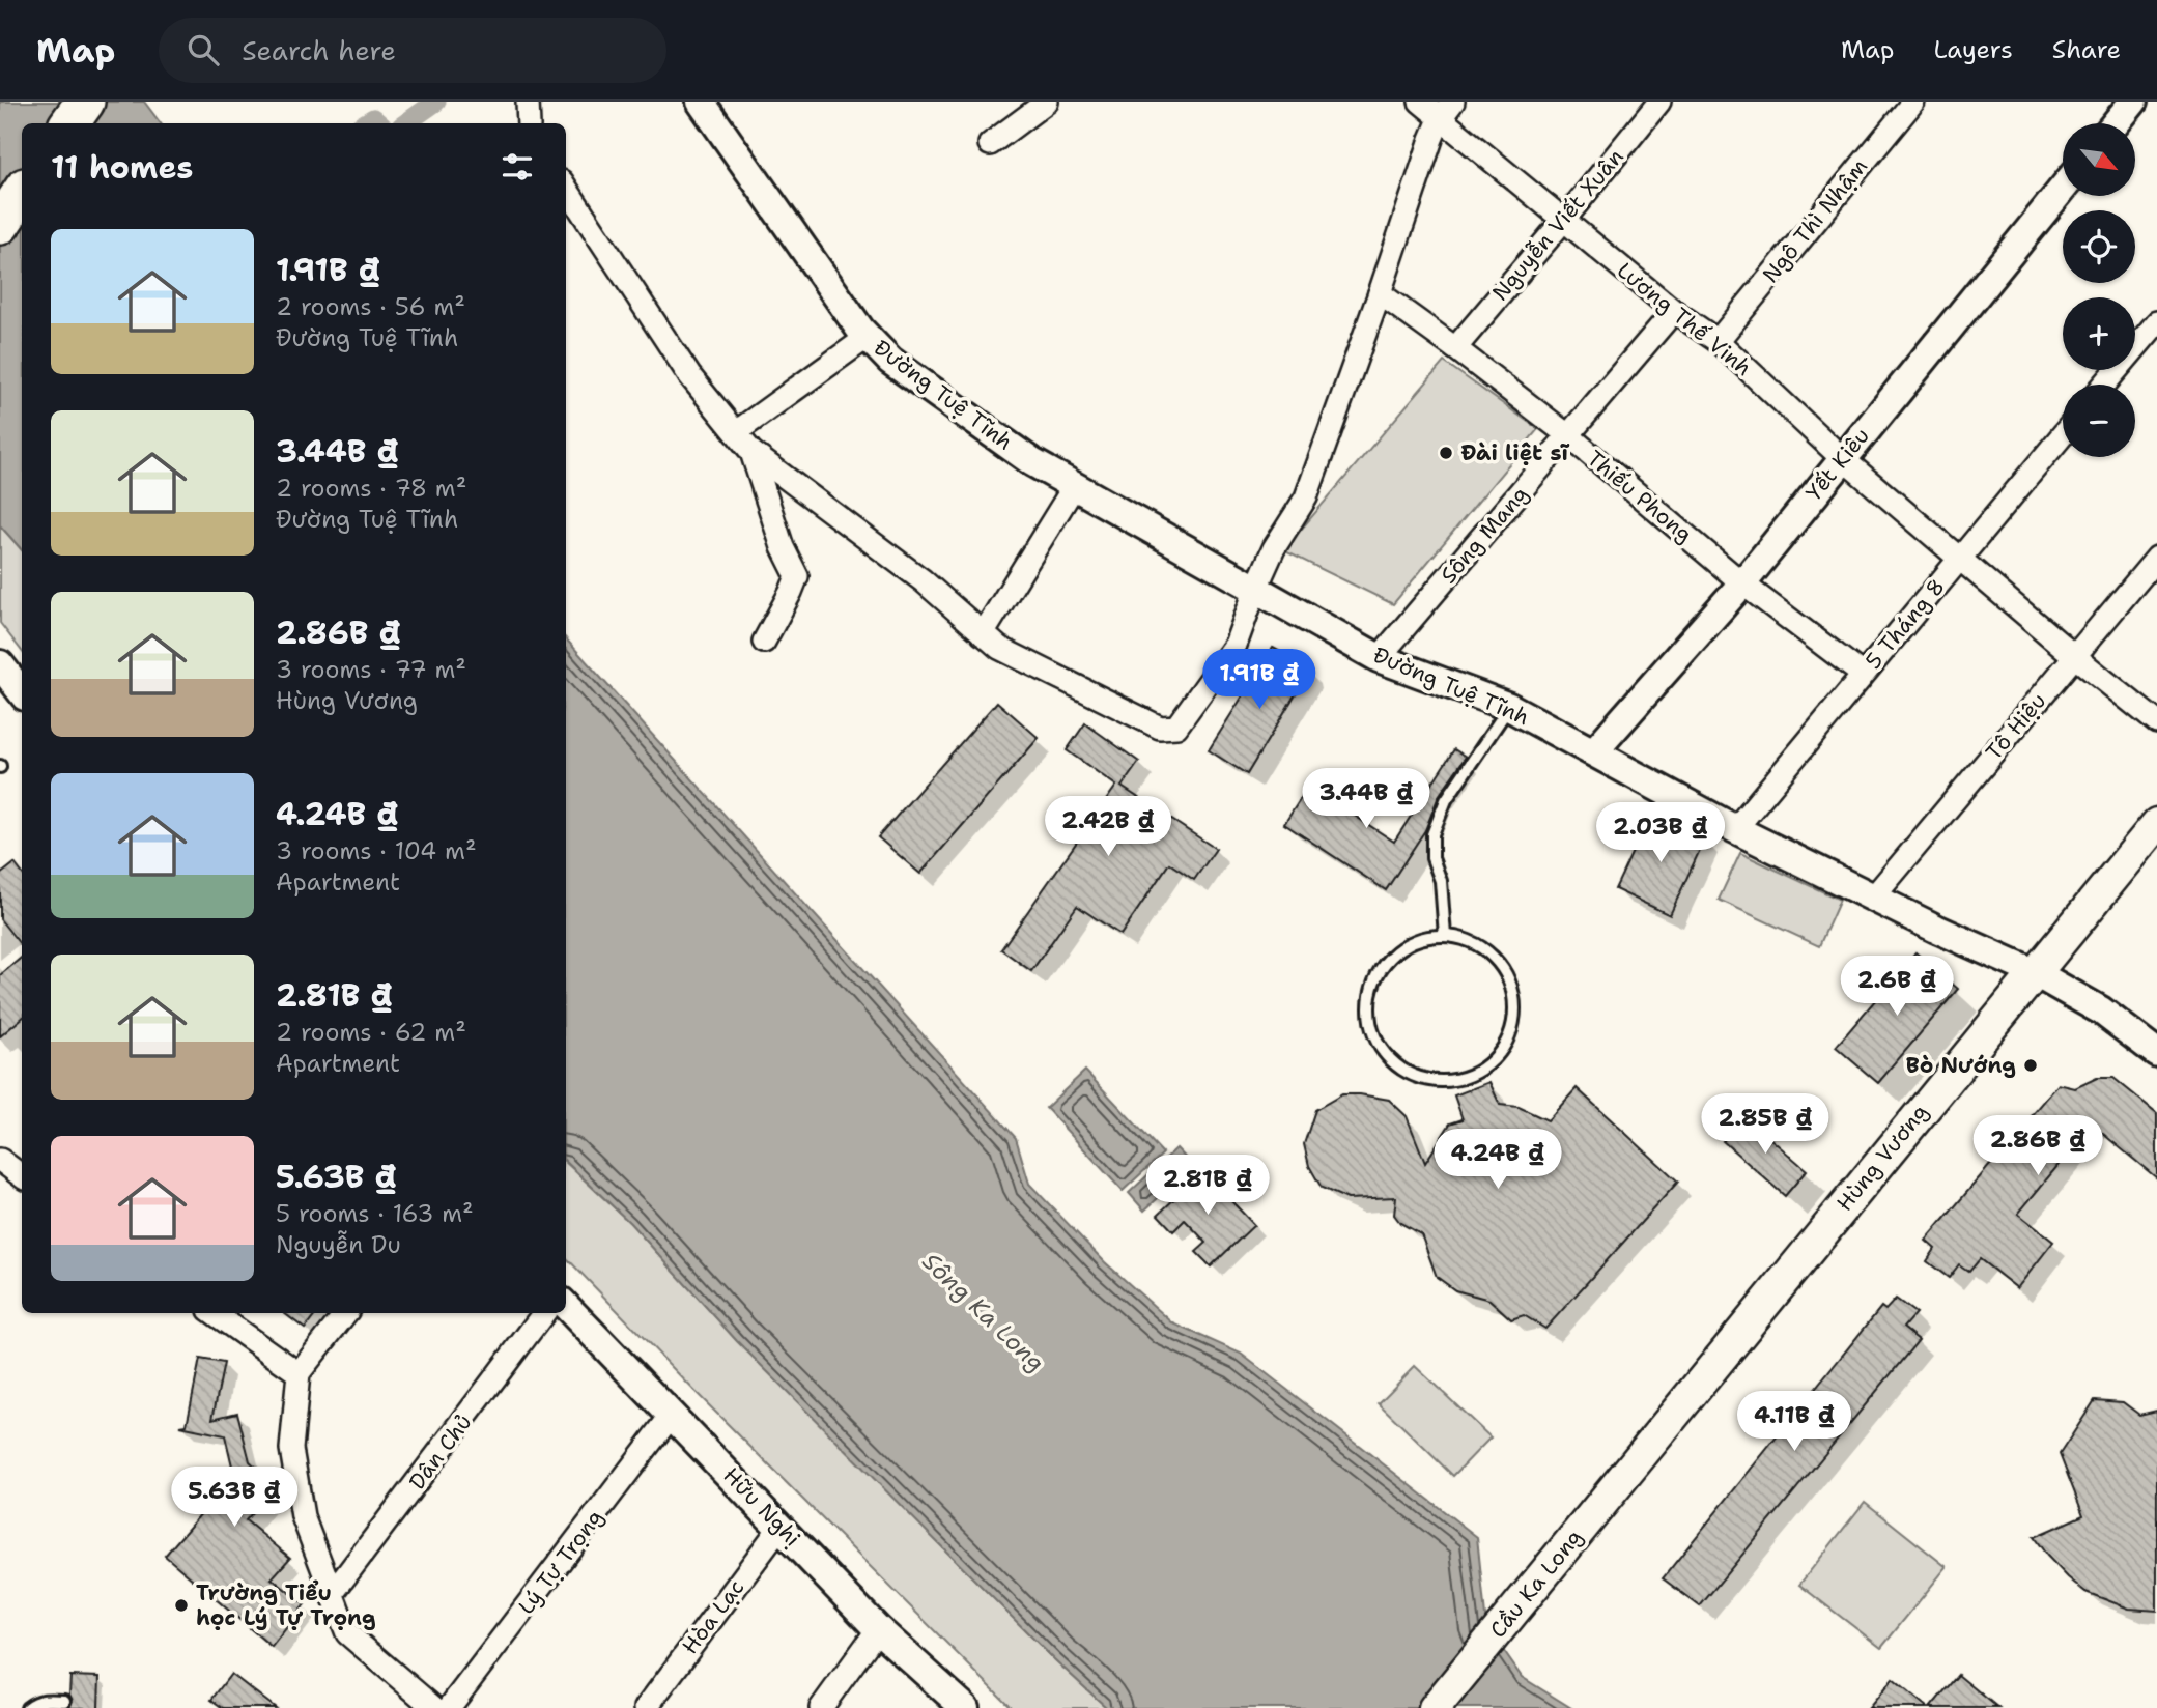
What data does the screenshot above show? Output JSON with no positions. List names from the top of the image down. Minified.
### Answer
{"streets":{"main road":["Hùng Vương","Cầu Ka Long"],"street":["Ngô Thì Nhậm","Nguyễn Viết Xuân","Lương Thế Vinh","Đường Tuệ Tĩnh","Yết Kiêu","Thiếu Phong","Sông Mang","5 Tháng 8","Tô Hiệu","Dân Chủ","Hữu Nghị","Lý Tự Trọng","Hòa Lạc"]},"crossings":[["Ngô Thì Nhậm","Lương Thế Vinh"],["Nguyễn Viết Xuân","Lương Thế Vinh"],["Nguyễn Viết Xuân","Thiếu Phong"],["Lương Thế Vinh","Yết Kiêu"],["Lương Thế Vinh","Sông Mang"],["Lương Thế Vinh","5 Tháng 8"],["Lương Thế Vinh","Tô Hiệu"],["Đường Tuệ Tĩnh","Yết Kiêu"],["Đường Tuệ Tĩnh","Sông Mang"],["Đường Tuệ Tĩnh","5 Tháng 8"],["Đường Tuệ Tĩnh","Tô Hiệu"],["Đường Tuệ Tĩnh","Hùng Vương"],["Yết Kiêu","Thiếu Phong"],["Thiếu Phong","Sông Mang"],["Thiếu Phong","5 Tháng 8"],["Hùng Vương","Cầu Ka Long"],["Hữu Nghị","Lý Tự Trọng"],["Hữu Nghị","Hòa Lạc"]],"water":["Sông Ka Long"],"places":["Đài liệt sĩ","Bò Nướng","Trường Tiểu học Lý Tự Trọng"],"north":"bottom right","page":{"header":"Map","search":"Search here","nav":["Map","Layers","Share"],"map_buttons":["+","−"],"heading":"11 homes","list":[{"name":"1.91B ₫","note":"2 rooms · 56 m² · Đường Tuệ Tĩnh"},{"name":"3.44B ₫","note":"2 rooms · 78 m² · Đường Tuệ Tĩnh"},{"name":"2.86B ₫","note":"3 rooms · 77 m² · Hùng Vương"},{"name":"4.24B ₫","note":"3 rooms · 104 m² · Apartment"},{"name":"2.81B ₫","note":"2 rooms · 62 m² · Apartment"},{"name":"5.63B ₫","note":"5 rooms · 163 m² · Nguyễn Du"}],"price":["1.91B ₫","3.44B ₫","2.42B ₫","2.03B ₫","2.6B ₫","2.85B ₫","2.86B ₫","4.24B ₫","2.81B ₫","4.11B ₫","5.63B ₫"]}}
